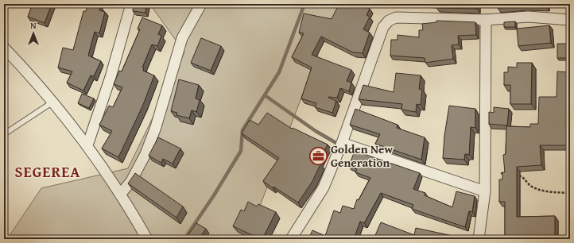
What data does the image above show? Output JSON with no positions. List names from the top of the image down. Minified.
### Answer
{"districts":["SEGEREA"],"places":{"office":["Golden New Generation"]},"north":"top"}
